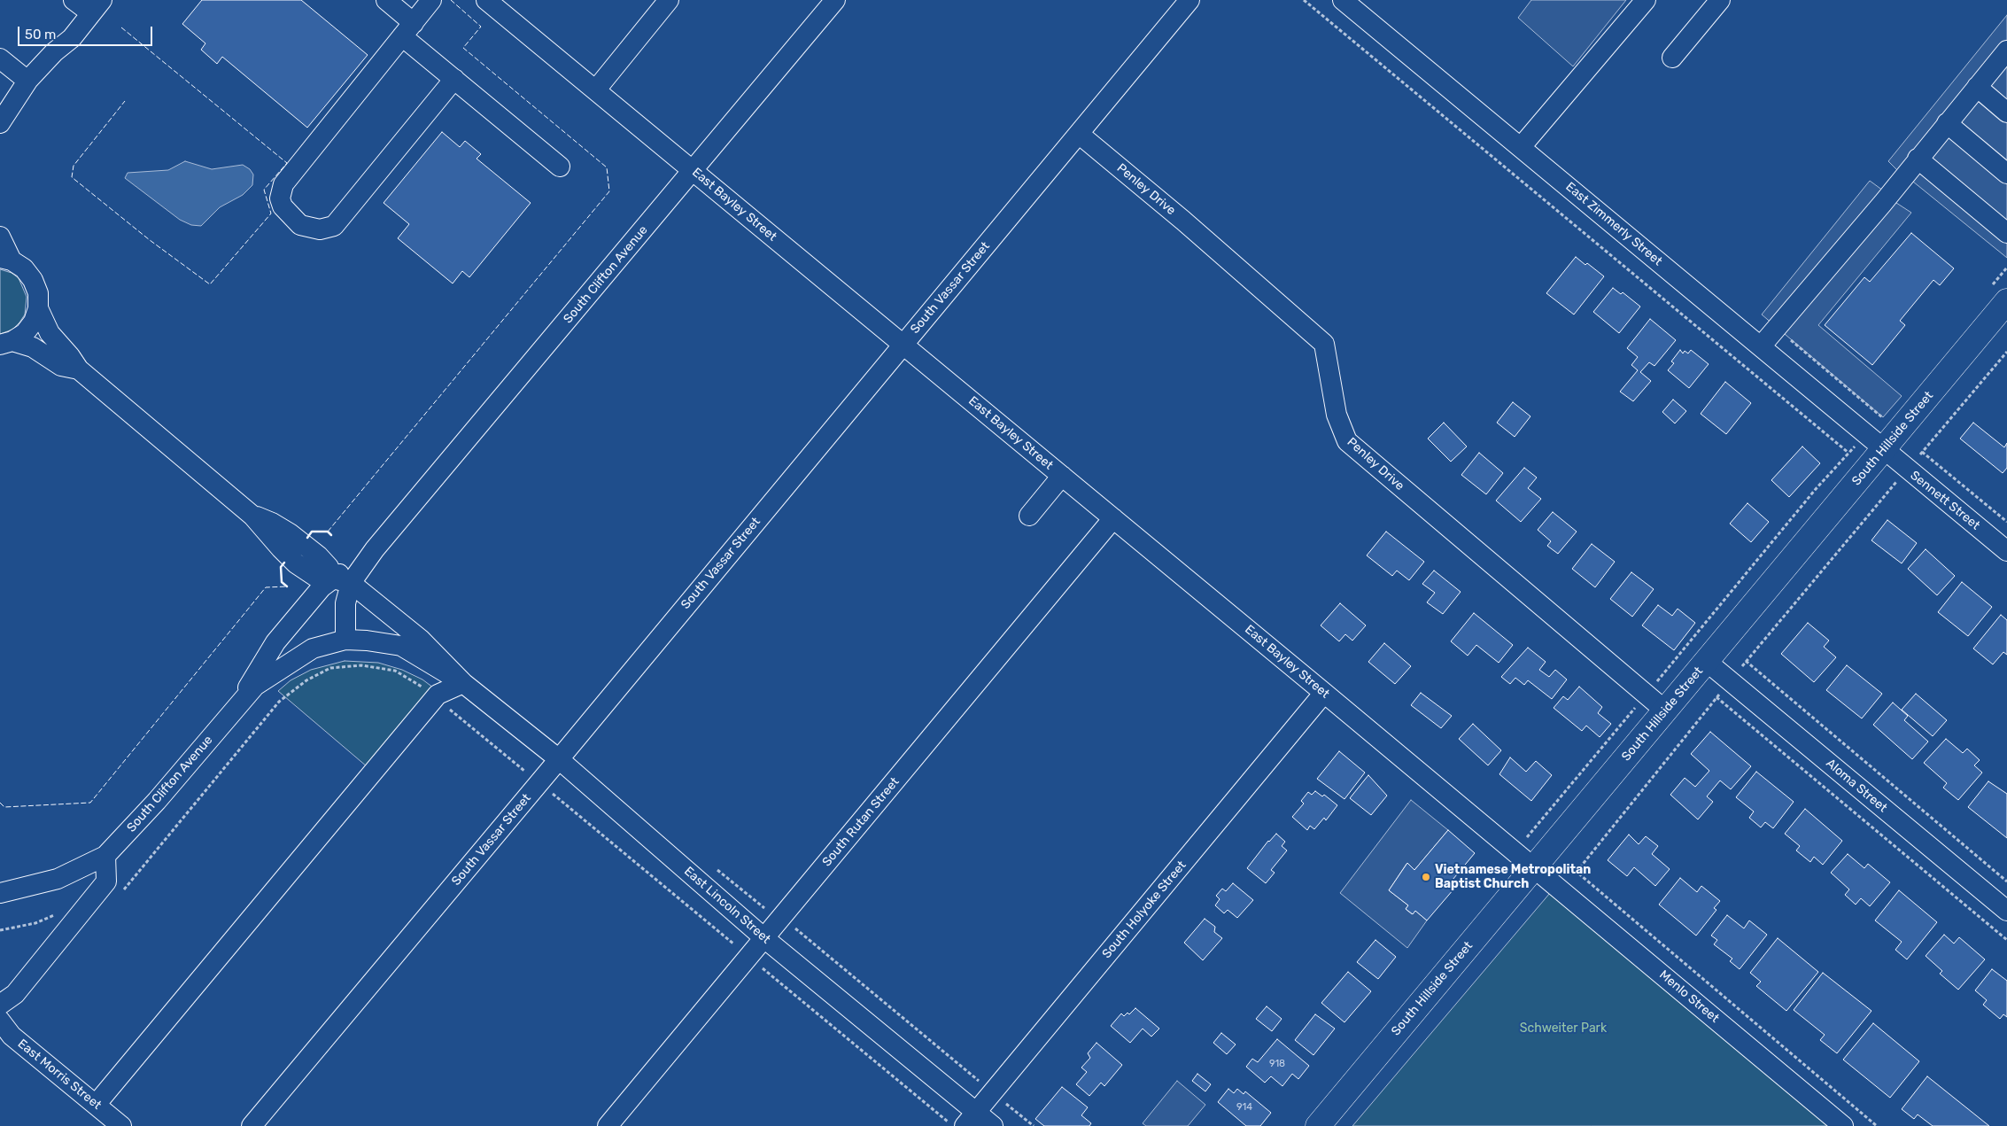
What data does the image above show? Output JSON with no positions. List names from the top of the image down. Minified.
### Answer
{"streets":{"main road":["South Hillside Street"],"street":["Penley Drive","East Bayley Street","East Zimmerly Street","South Clifton Avenue","South Vassar Street","Sennett Street","Aloma Street","South Rutan Street","East Lincoln Street","South Holyoke Street","Menlo Street","East Morris Street"]},"crossings":[["Penley Drive","South Vassar Street"],["Penley Drive","South Hillside Street"],["East Bayley Street","South Clifton Avenue"],["East Bayley Street","South Vassar Street"],["East Bayley Street","South Hillside Street"],["East Bayley Street","South Rutan Street"],["East Bayley Street","South Holyoke Street"],["East Bayley Street","Menlo Street"],["East Zimmerly Street","South Hillside Street"],["East Zimmerly Street","Sennett Street"],["South Clifton Avenue","East Lincoln Street"],["South Vassar Street","East Lincoln Street"],["South Hillside Street","Sennett Street"],["South Hillside Street","Aloma Street"],["South Hillside Street","Menlo Street"],["South Rutan Street","East Lincoln Street"],["East Lincoln Street","South Holyoke Street"]],"parks":["Schweiter Park"],"places":["Vietnamese Metropolitan Baptist Church"],"house_numbers":["918","914"],"scale_bar":"50 m"}
